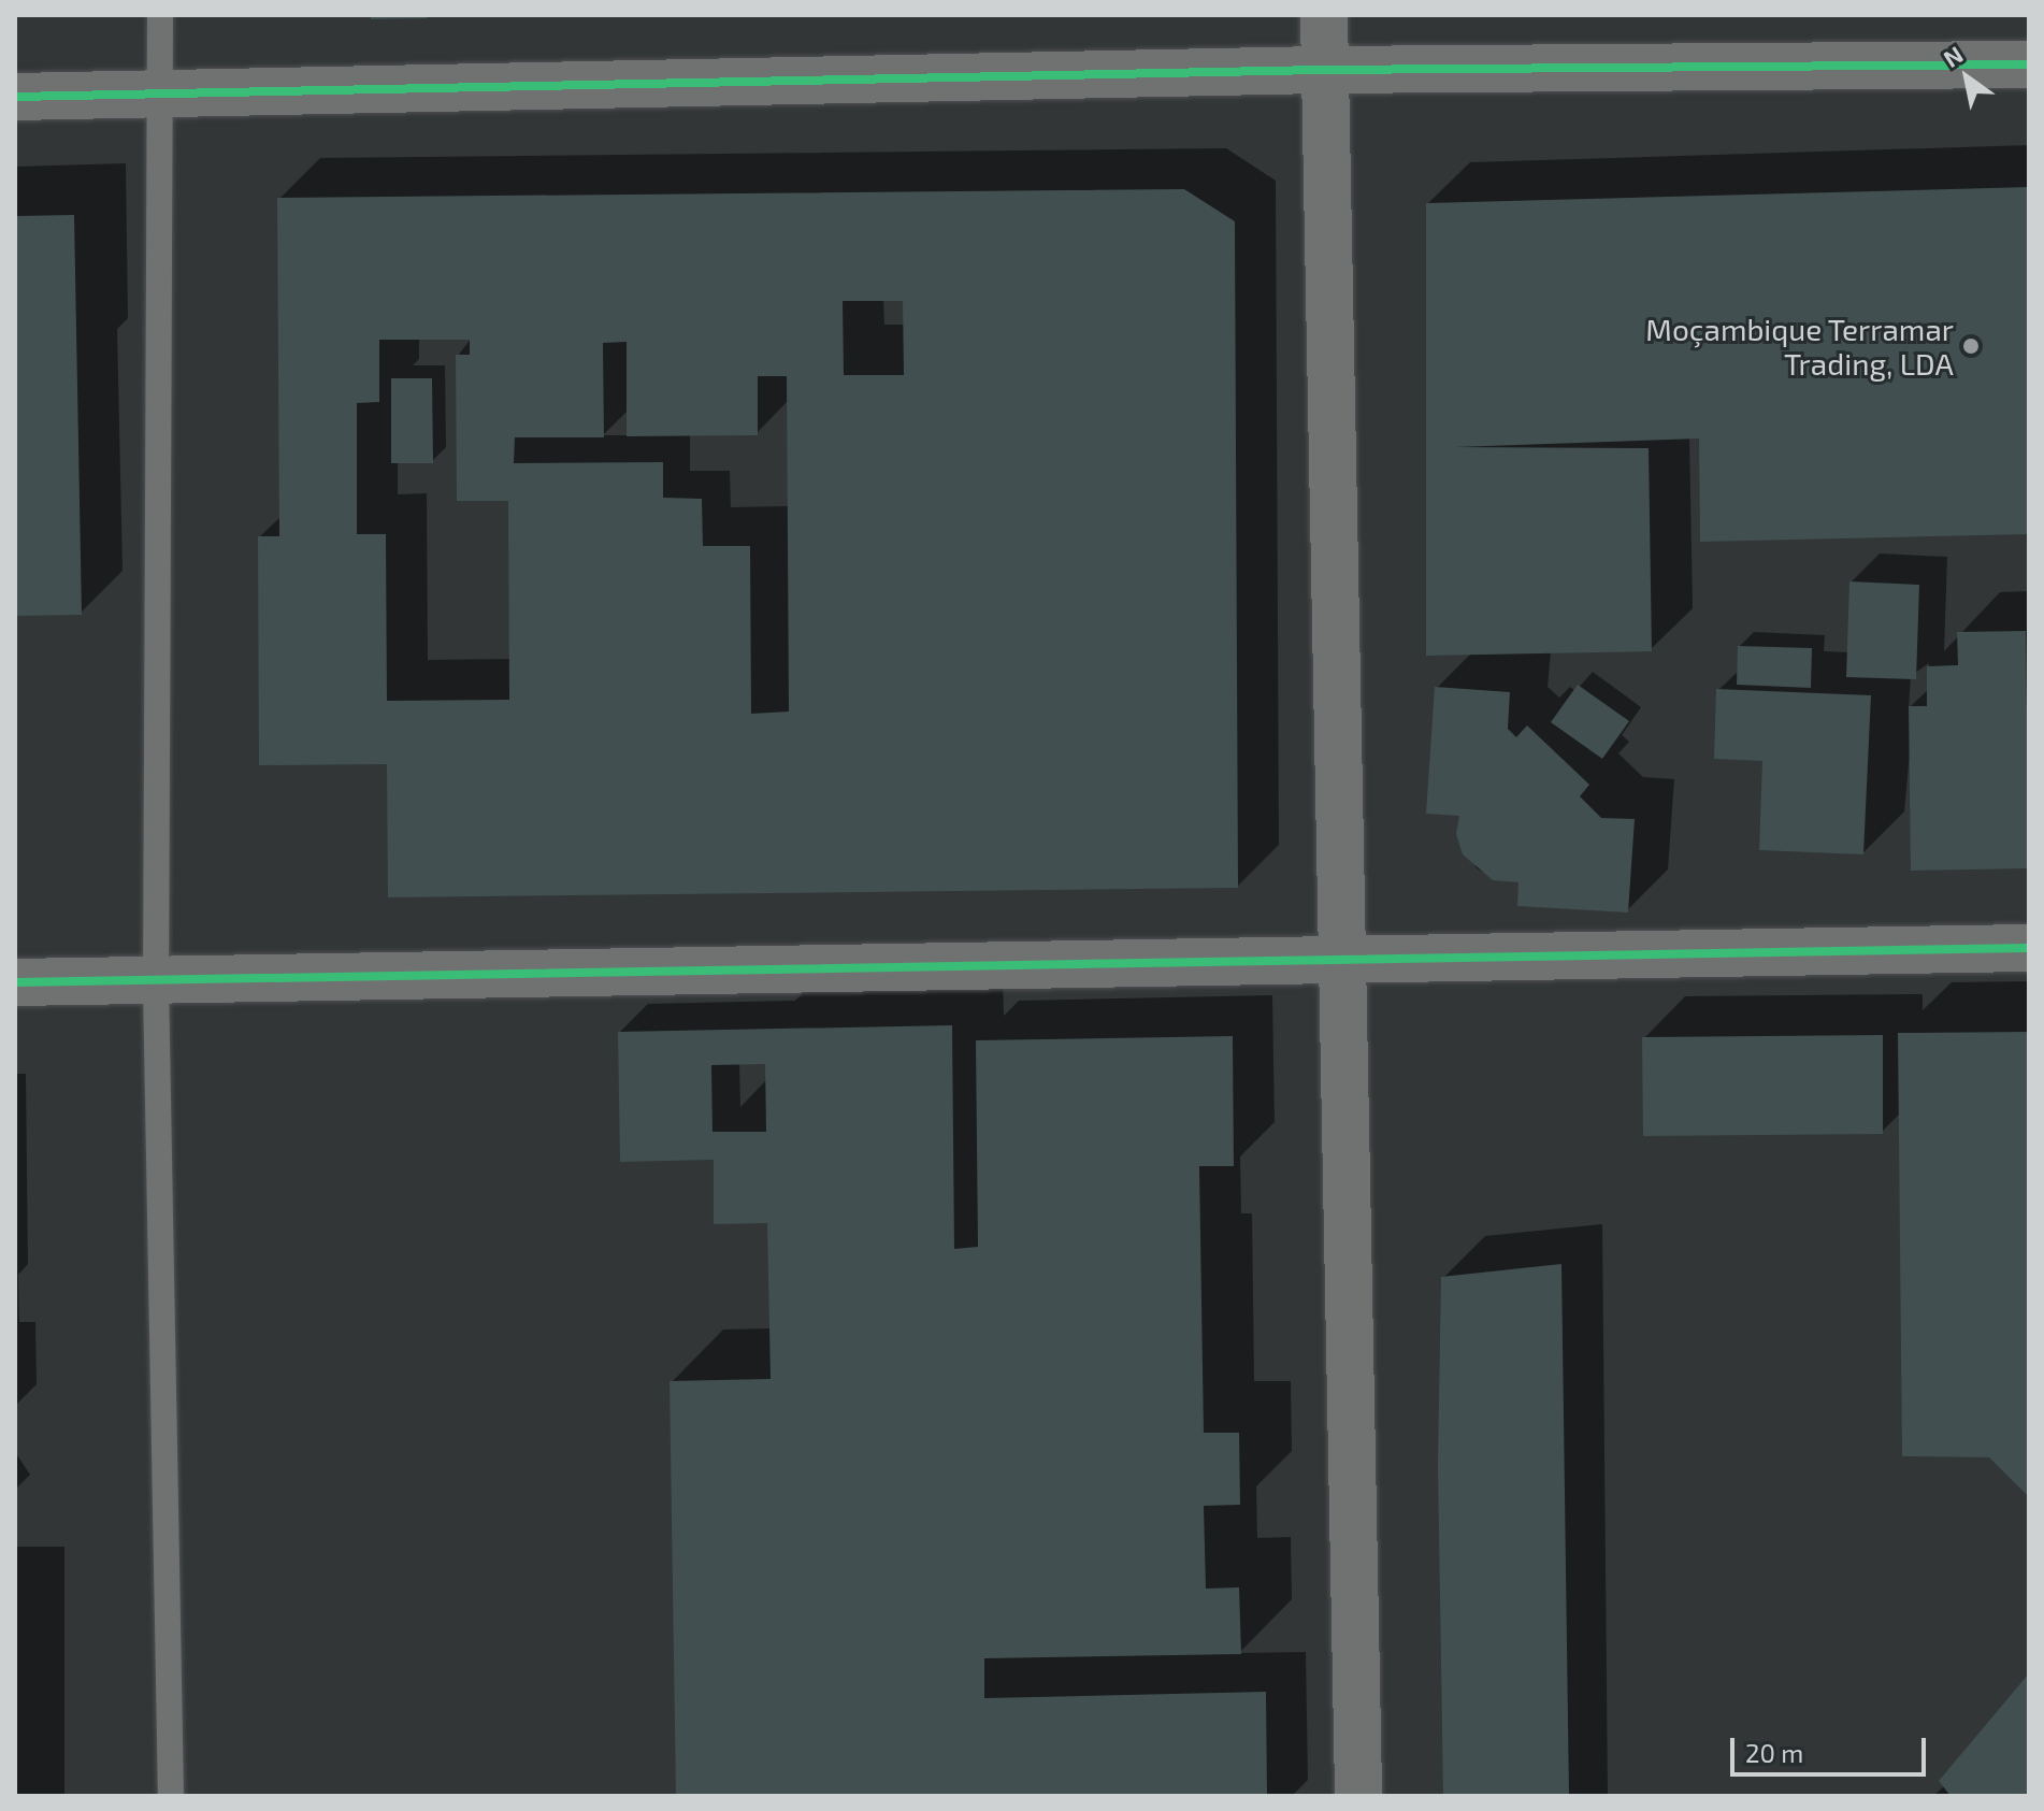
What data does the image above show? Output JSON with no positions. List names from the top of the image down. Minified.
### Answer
{"places":["Moçambique Terramar Trading, LDA"],"scale_bar":"20 m","north":"top left"}
